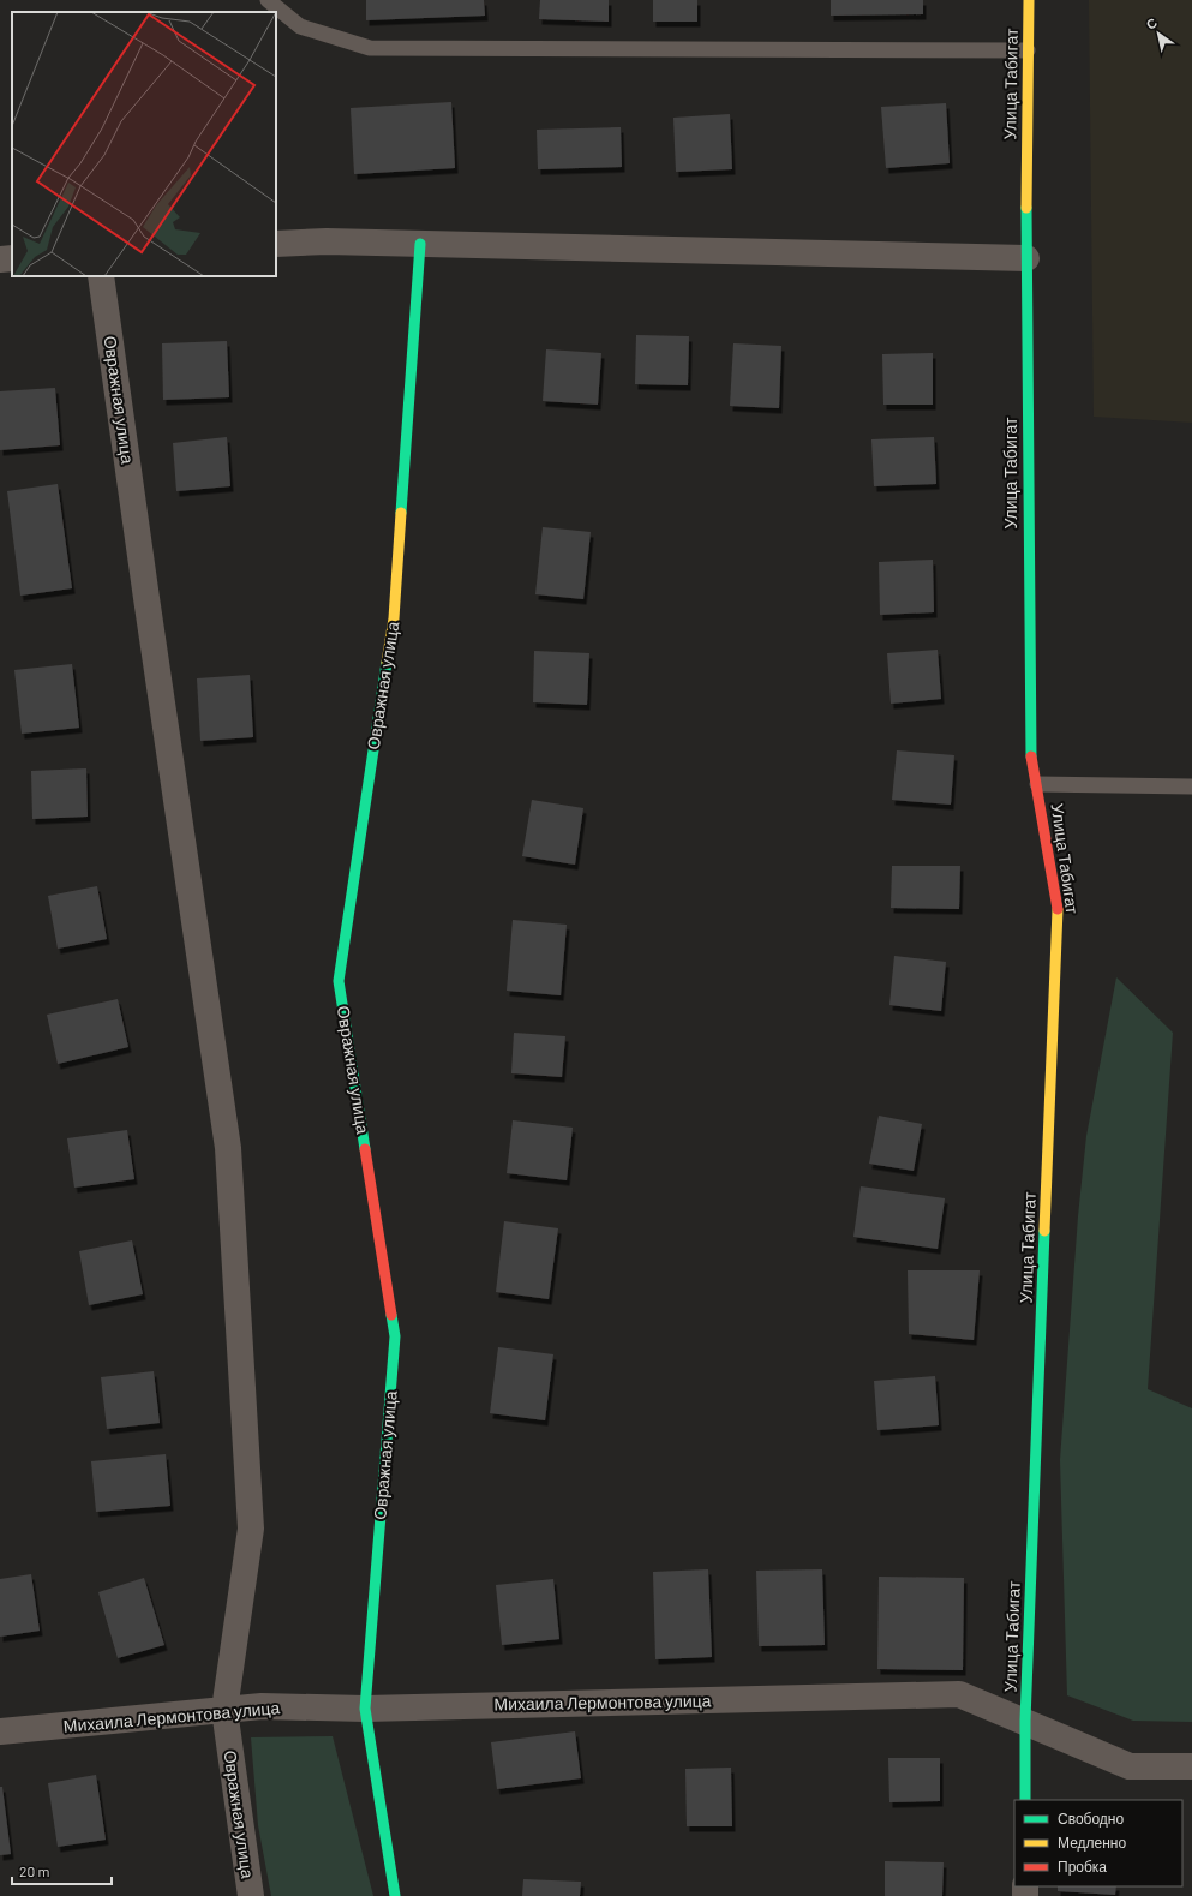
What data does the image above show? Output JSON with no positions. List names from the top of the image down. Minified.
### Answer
{"streets":{"street":["Улица Табигат","Овражная улица","Михаила Лермонтова улица"]},"crossings":[["Улица Табигат","Михаила Лермонтова улица"],["Овражная улица","Михаила Лермонтова улица"]],"legend":["Свободно","Медленно","Пробка"],"scale_bar":"20 m","north":"top left"}
